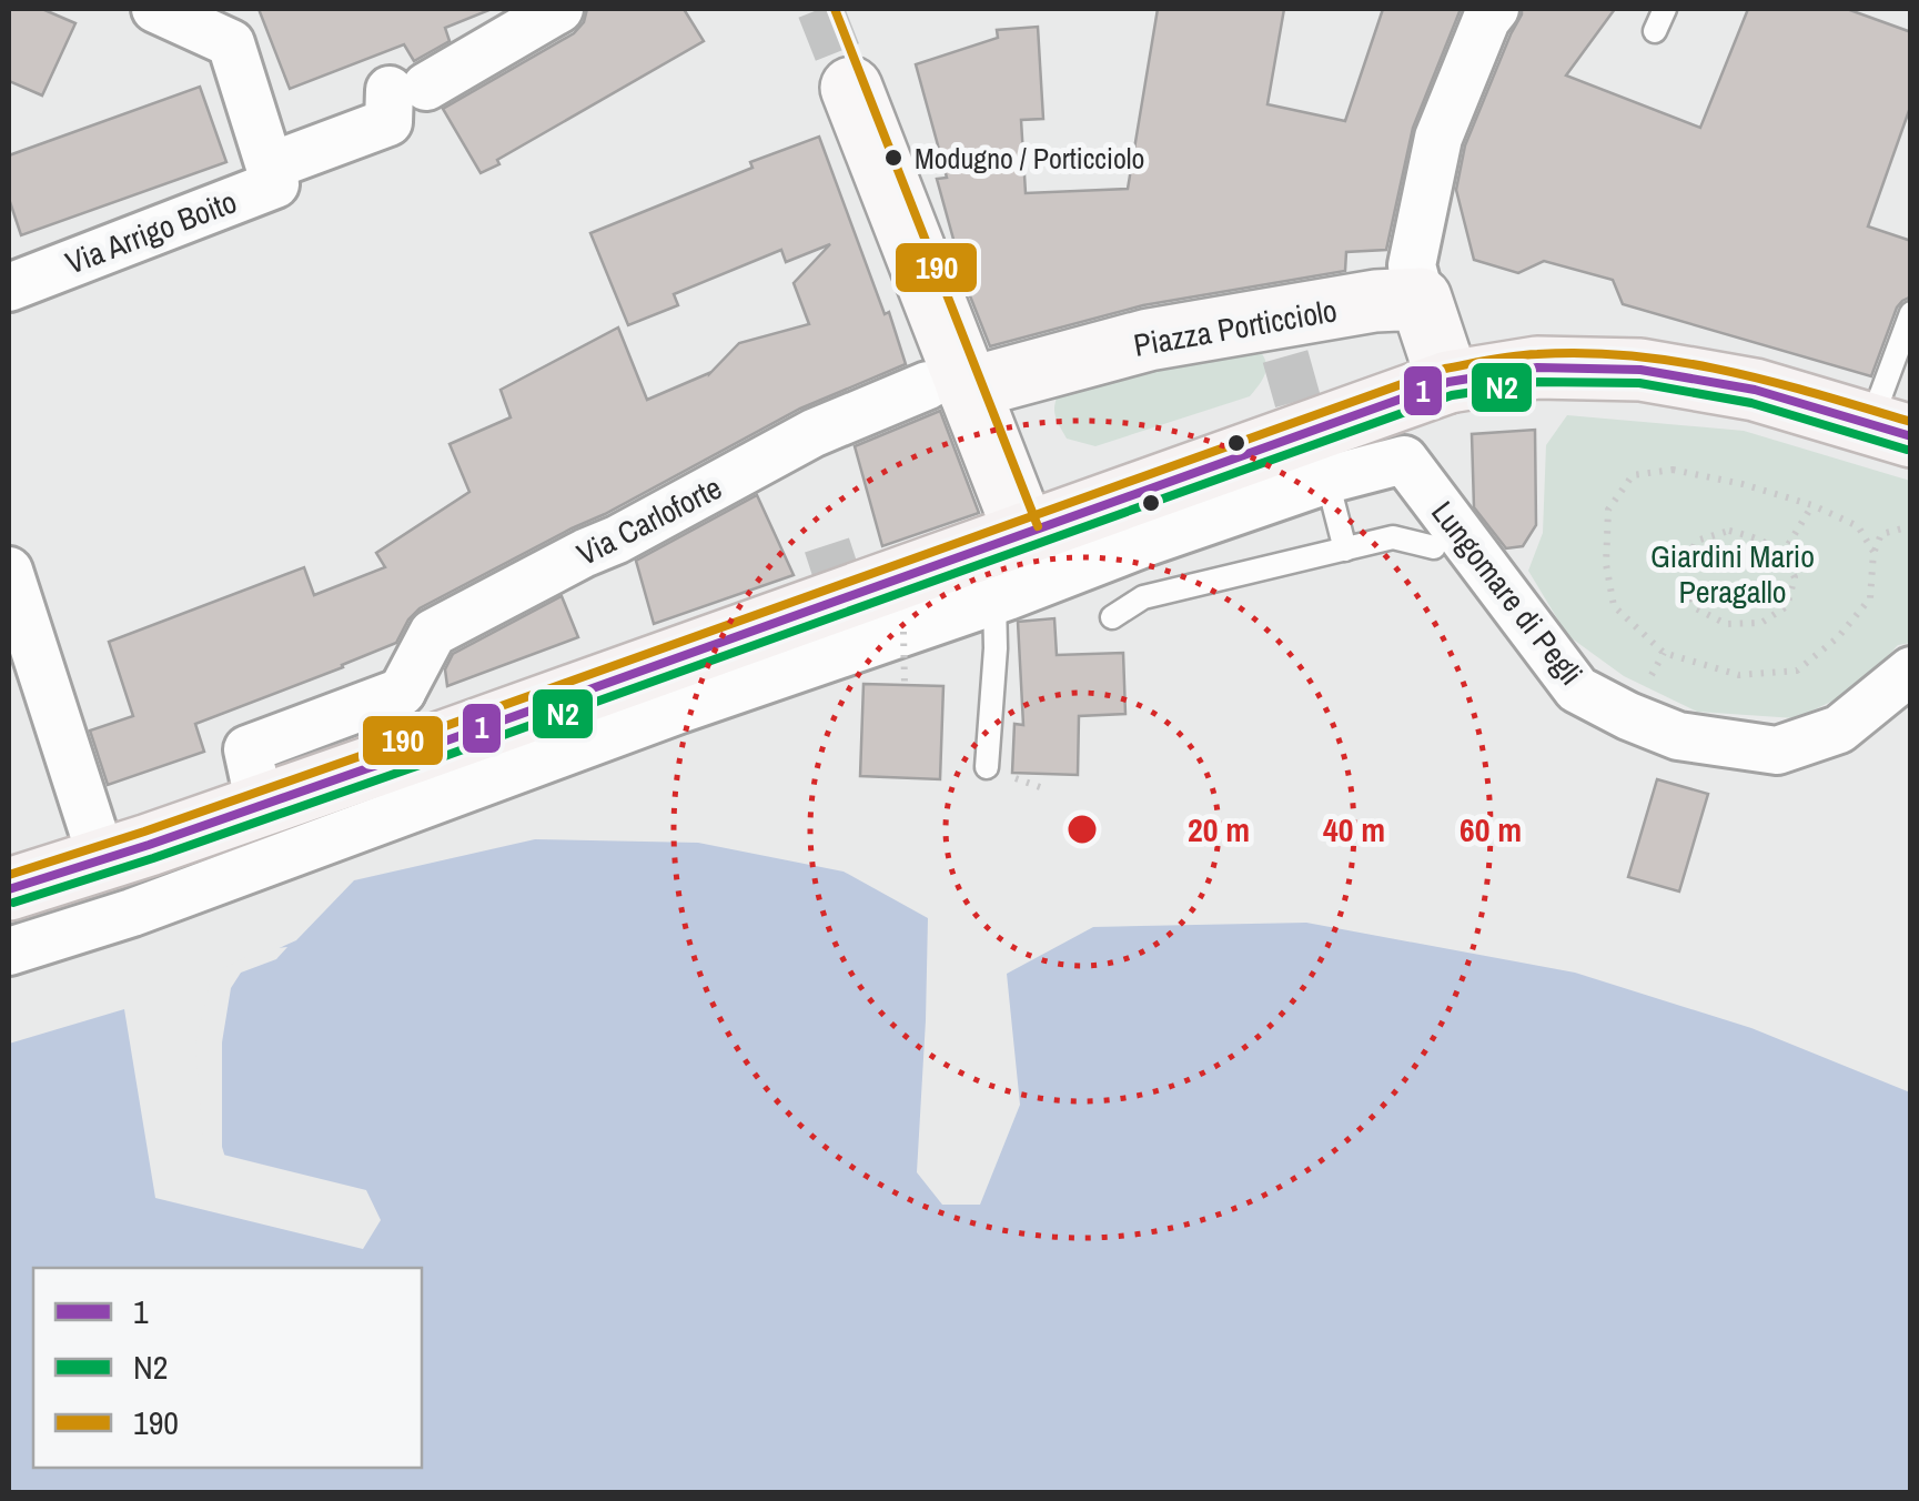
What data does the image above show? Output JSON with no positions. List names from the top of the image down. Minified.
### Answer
{"streets":{"street":["Via Arrigo Boito","Piazza Porticciolo","Via Carloforte","Lungomare di Pegli"]},"crossings":[["Piazza Porticciolo","Via Carloforte"]],"parks":["Giardini Mario Peragallo"],"places":["Modugno / Porticciolo"],"lines":["transit line 190","transit line 1","transit line N2"],"legend":["1","N2","190"],"rings":["20 m","40 m","60 m"]}
